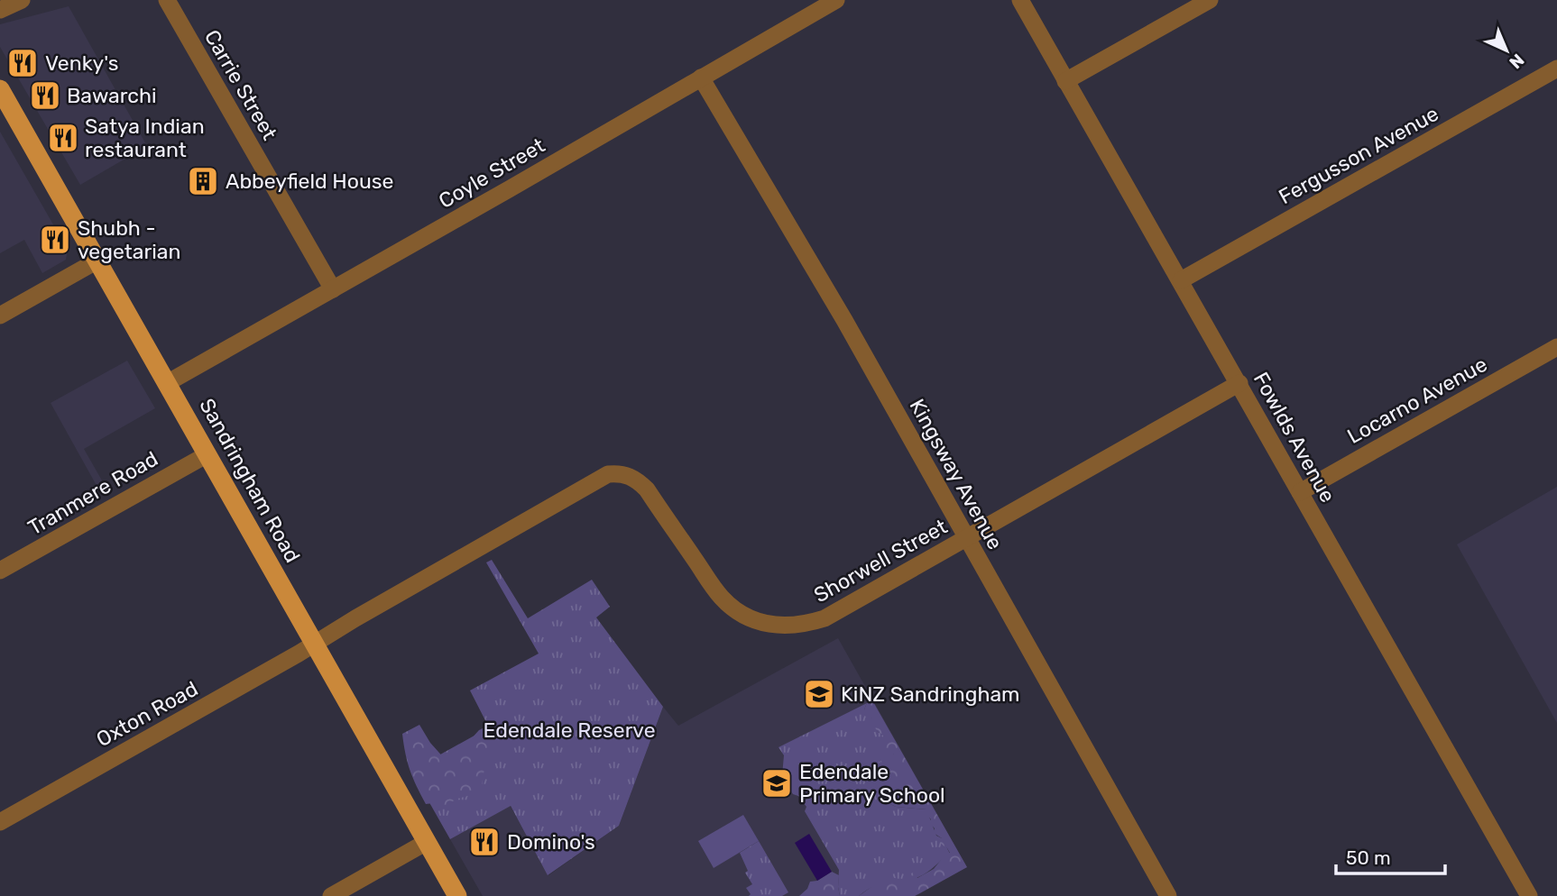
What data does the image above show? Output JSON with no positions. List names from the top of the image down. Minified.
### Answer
{"streets":{"main road":["Sandringham Road"],"street":["Carrie Street","Fergusson Avenue","Coyle Street","Locarno Avenue","Fowlds Avenue","Kingsway Avenue","Tranmere Road","Shorwell Street","Oxton Road"]},"crossings":[["Carrie Street","Coyle Street"],["Fergusson Avenue","Fowlds Avenue"],["Coyle Street","Kingsway Avenue"],["Coyle Street","Sandringham Road"],["Locarno Avenue","Fowlds Avenue"],["Fowlds Avenue","Shorwell Street"],["Kingsway Avenue","Shorwell Street"],["Sandringham Road","Tranmere Road"],["Sandringham Road","Shorwell Street"],["Sandringham Road","Oxton Road"],["Shorwell Street","Oxton Road"]],"parks":["Edendale Reserve"],"places":{"restaurant":["Venky's","Bawarchi","Satya Indian restaurant","Shubh - vegetarian","Domino's"],"building":["Abbeyfield House"],"school or university":["KiNZ Sandringham","Edendale Primary School"]},"scale_bar":"50 m","north":"bottom right"}
